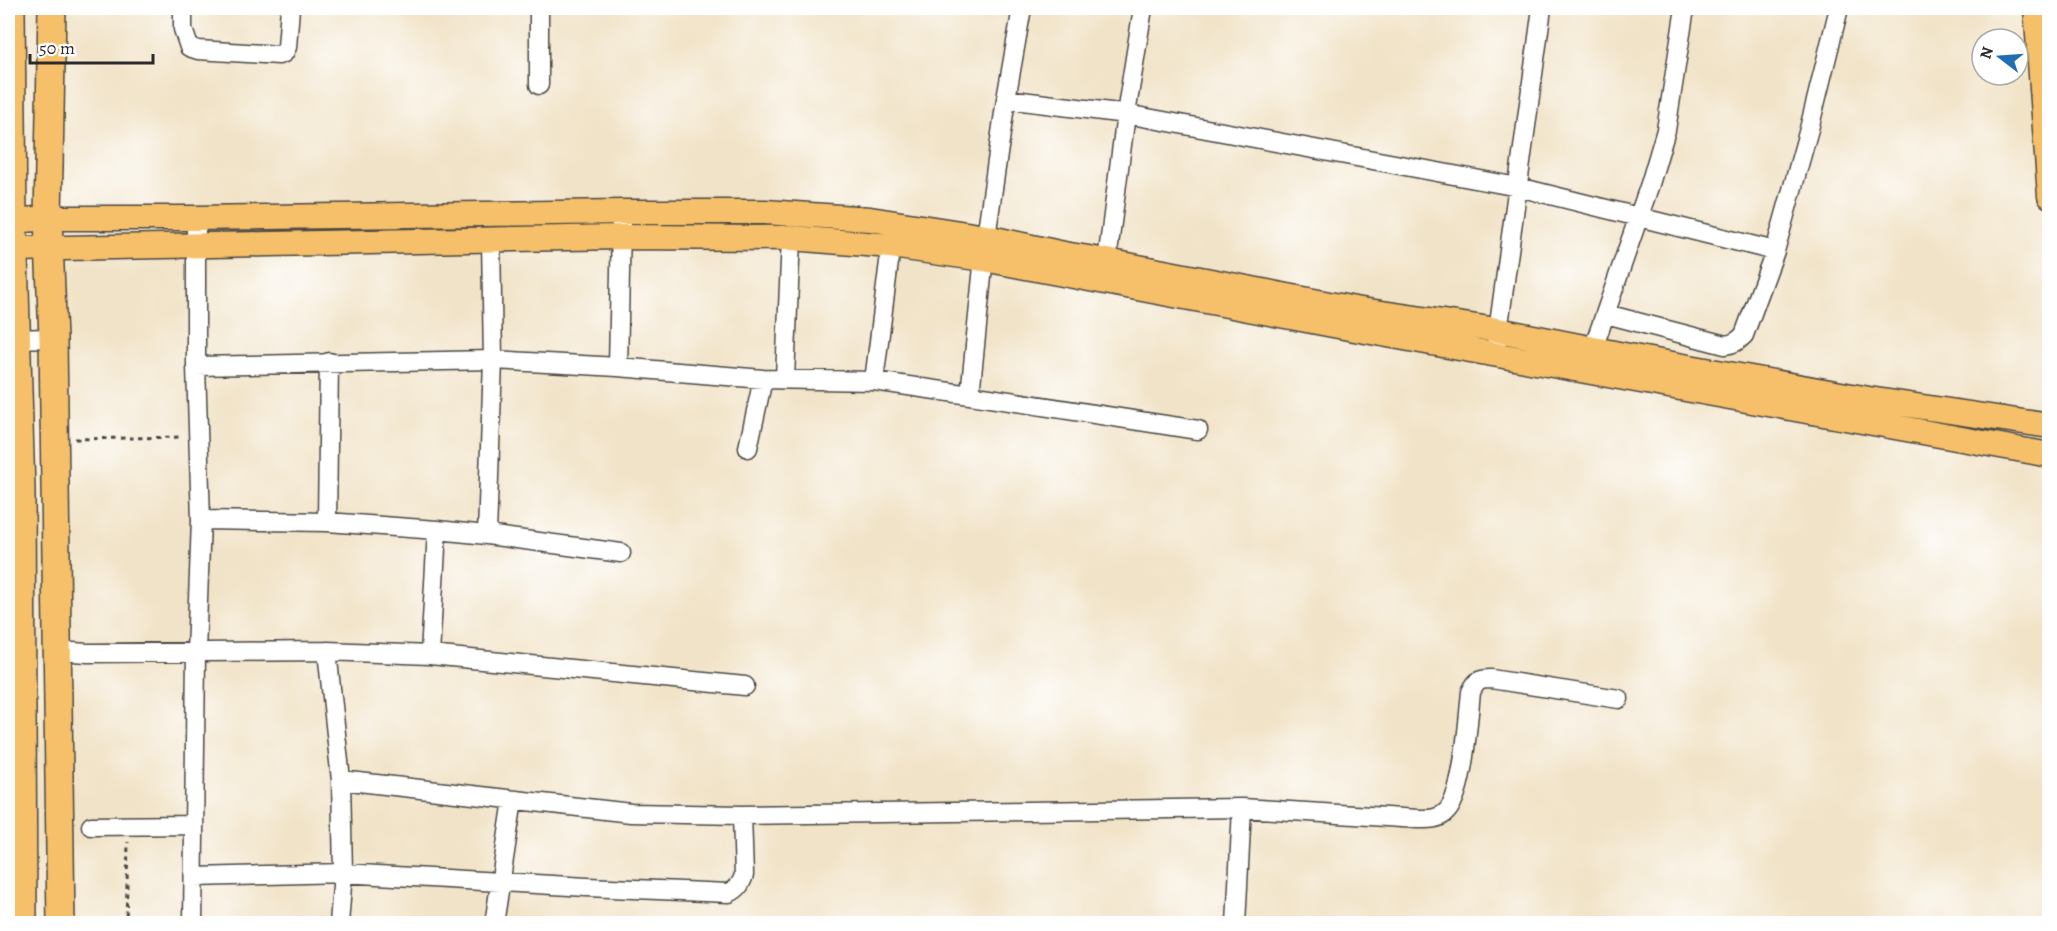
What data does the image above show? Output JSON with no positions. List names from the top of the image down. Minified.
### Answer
{"scale_bar":"50 m","north":"left"}
